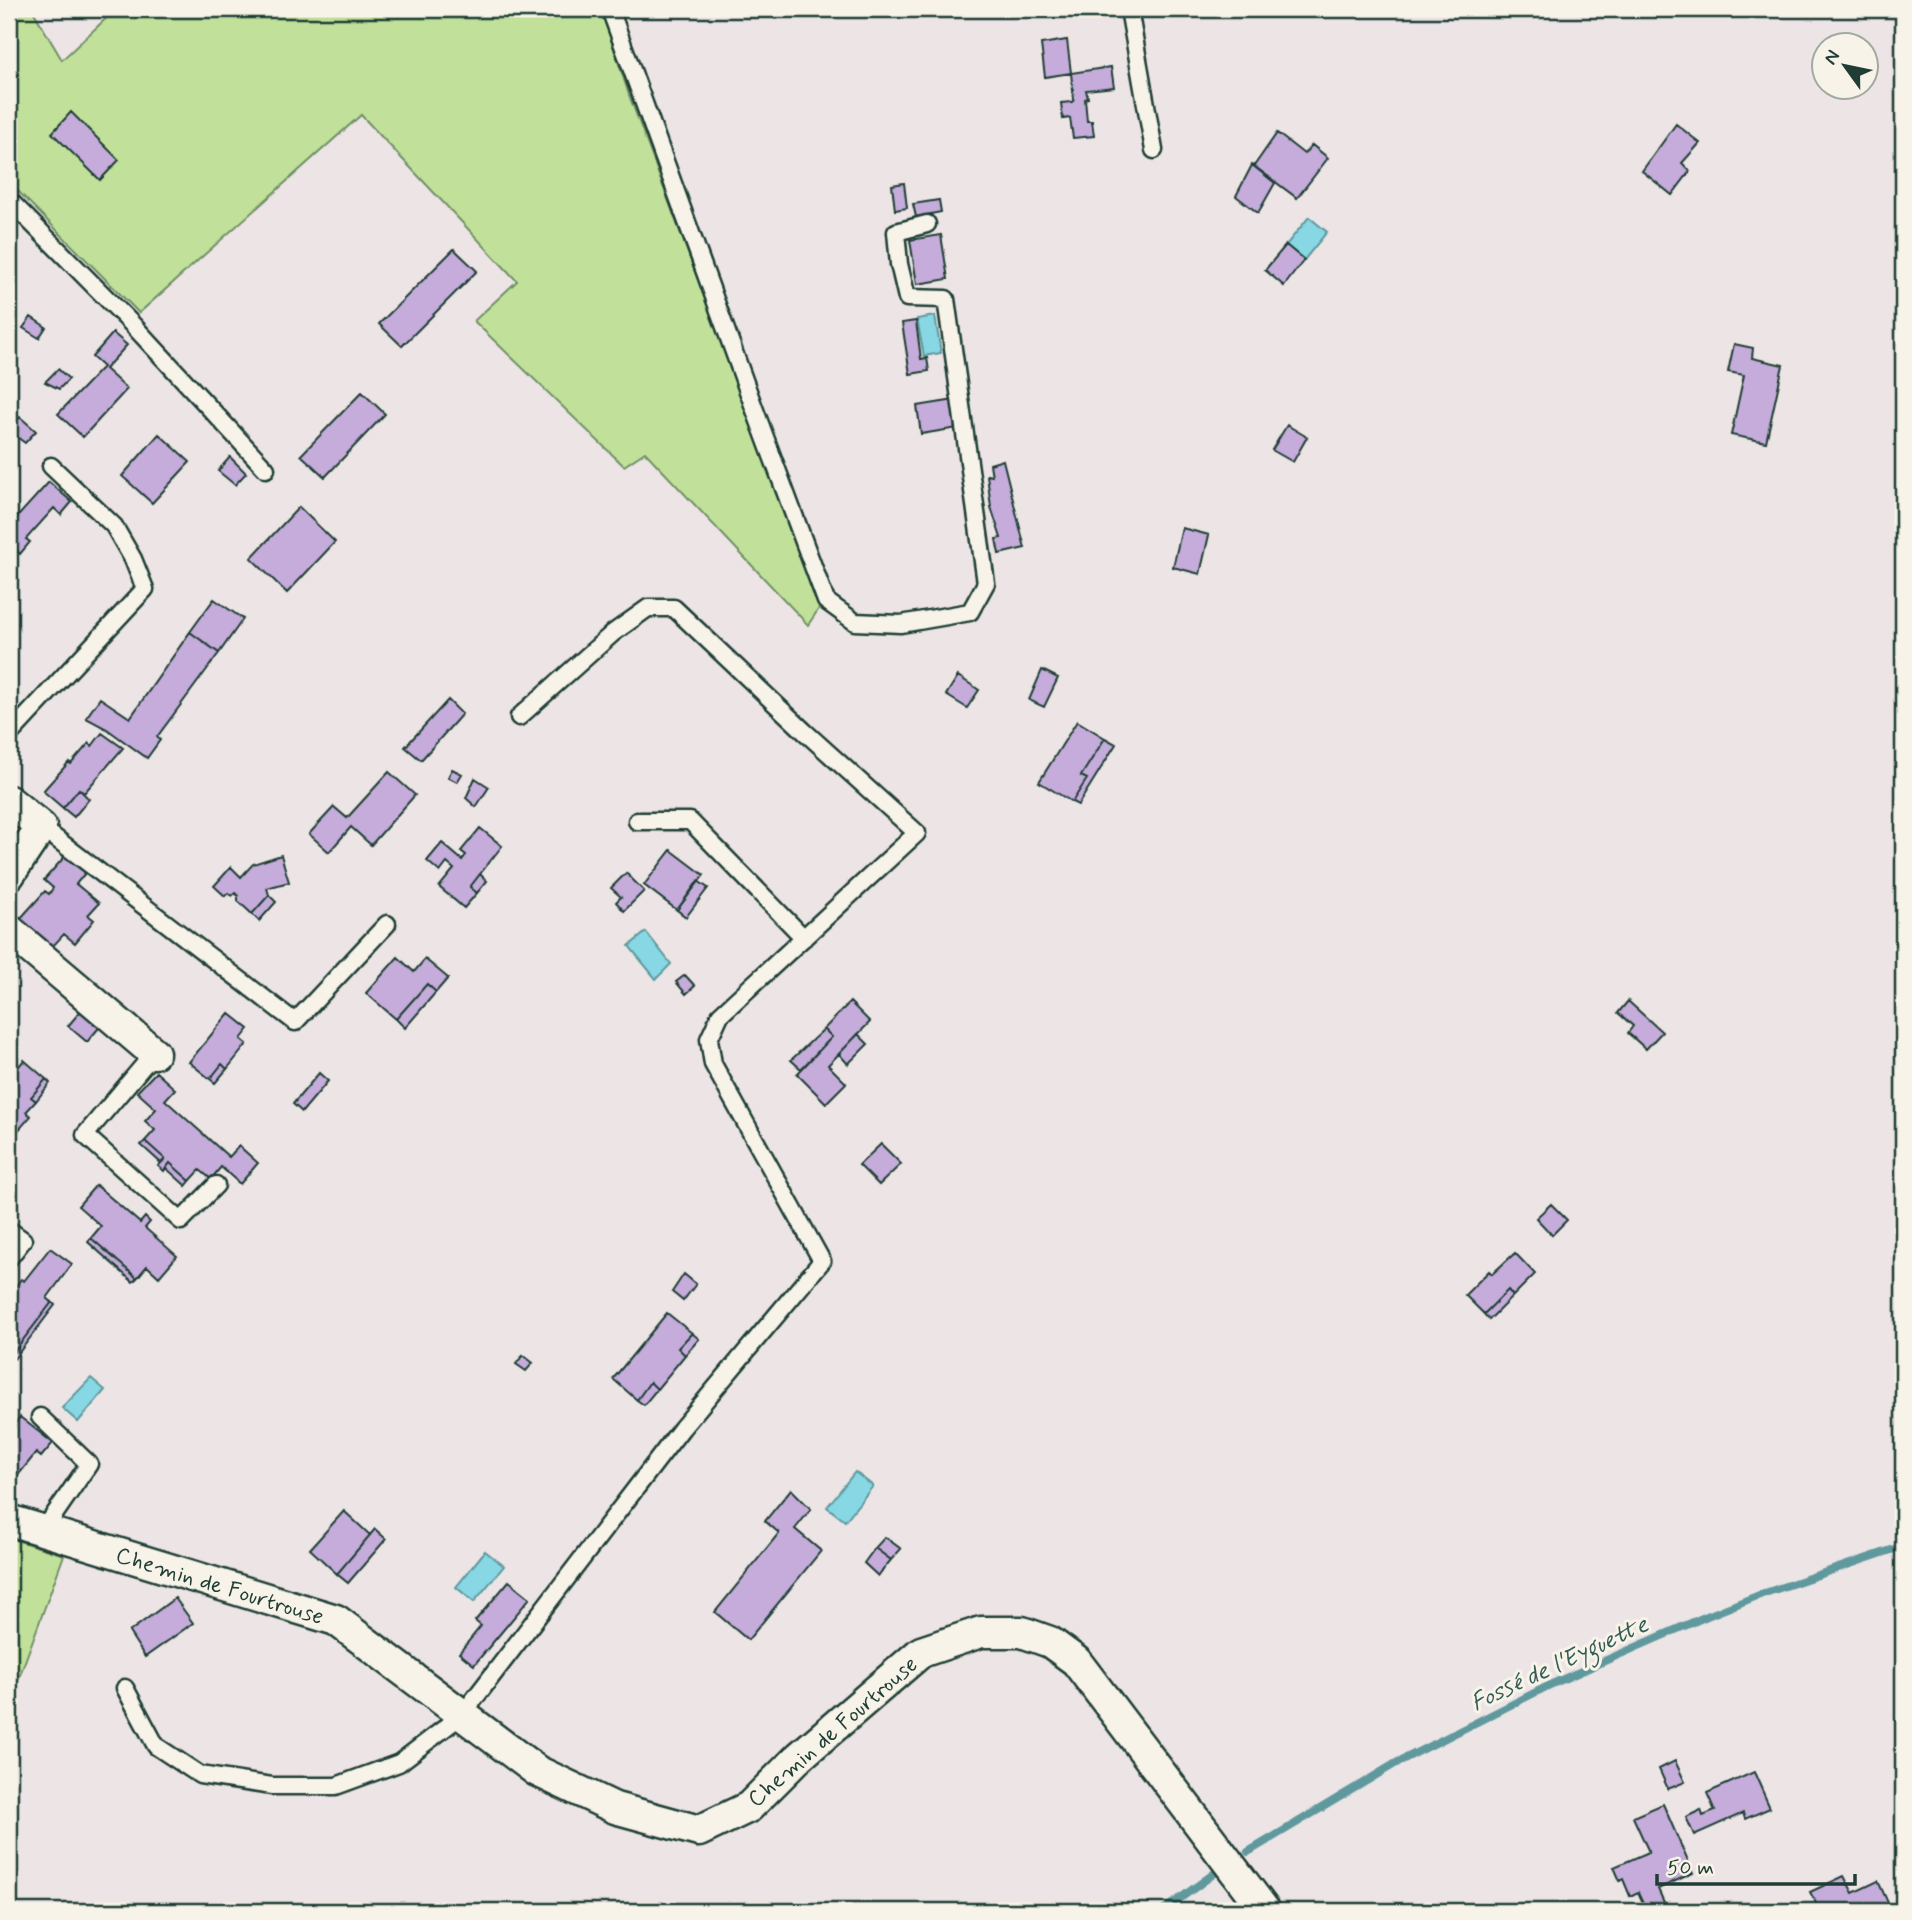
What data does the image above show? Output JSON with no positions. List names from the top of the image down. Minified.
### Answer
{"streets":{"street":["Chemin de Fourtrouse"]},"water":["Fossé de l'Eyguette"],"scale_bar":"50 m","north":"top left"}
